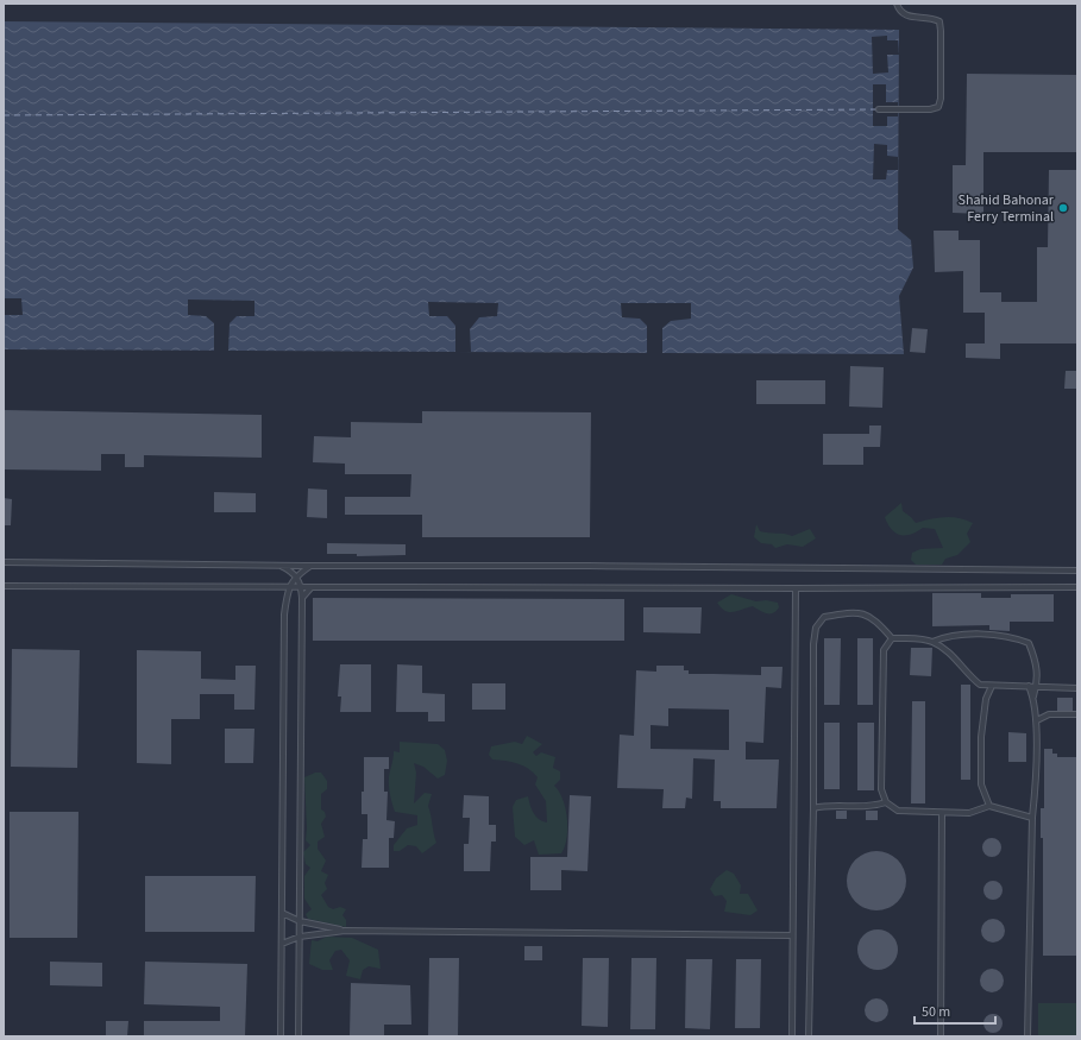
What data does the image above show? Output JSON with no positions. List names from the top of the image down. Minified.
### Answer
{"places":["Shahid Bahonar Ferry Terminal"],"scale_bar":"50 m"}
